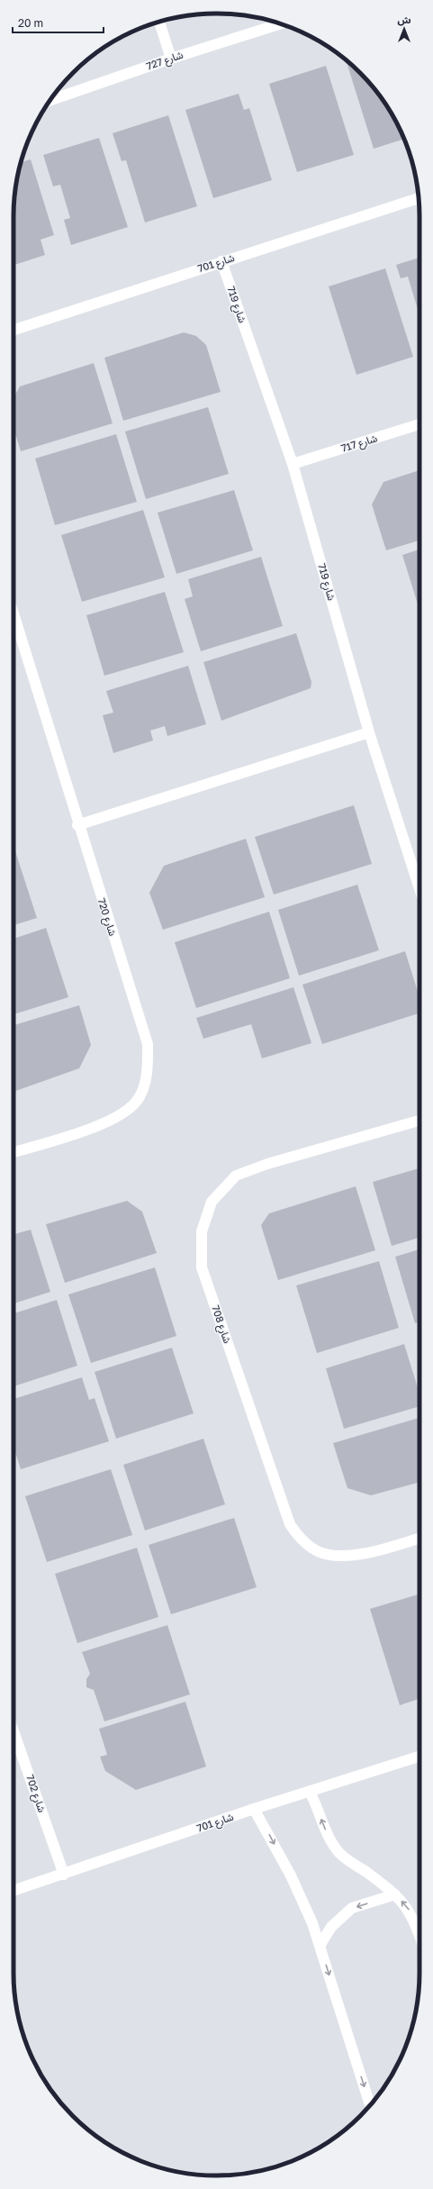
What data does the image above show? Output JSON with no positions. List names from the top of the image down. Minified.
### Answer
{"streets":{"street":["شارع 727","شارع 701","شارع 719","شارع 717","شارع 720","شارع 708","شارع 702"]},"crossings":[["شارع 701","شارع 719"],["شارع 701","شارع 702"],["شارع 719","شارع 717"]],"scale_bar":"20 m","north":"top"}
